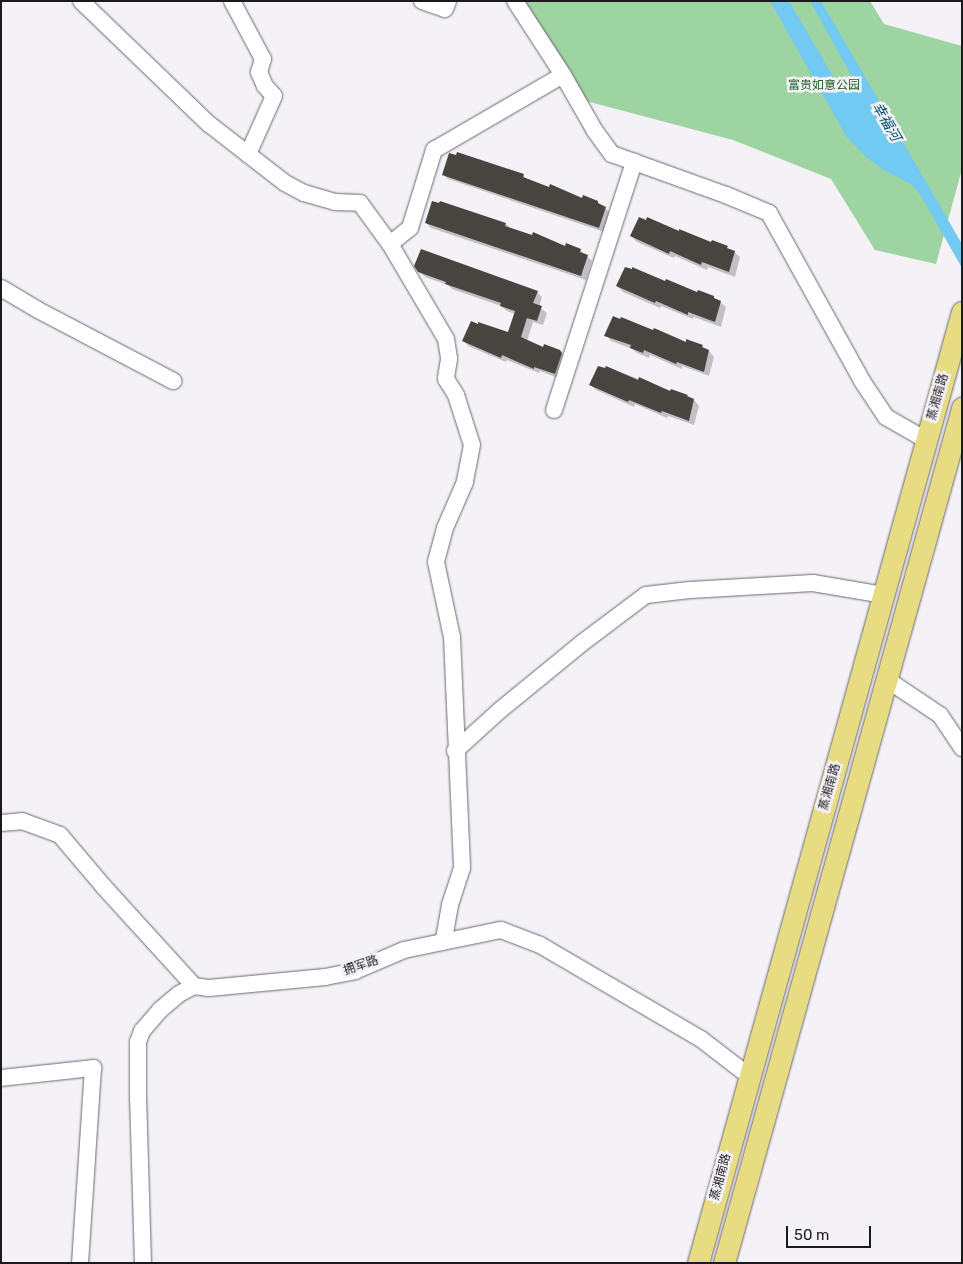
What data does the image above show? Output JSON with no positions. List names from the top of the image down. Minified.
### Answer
{"streets":{"main road":["蒸湘南路"],"street":["拥军路"]},"crossings":[["蒸湘南路","拥军路"]],"water":["幸福河"],"parks":["富贵如意公园"],"scale_bar":"50 m"}
